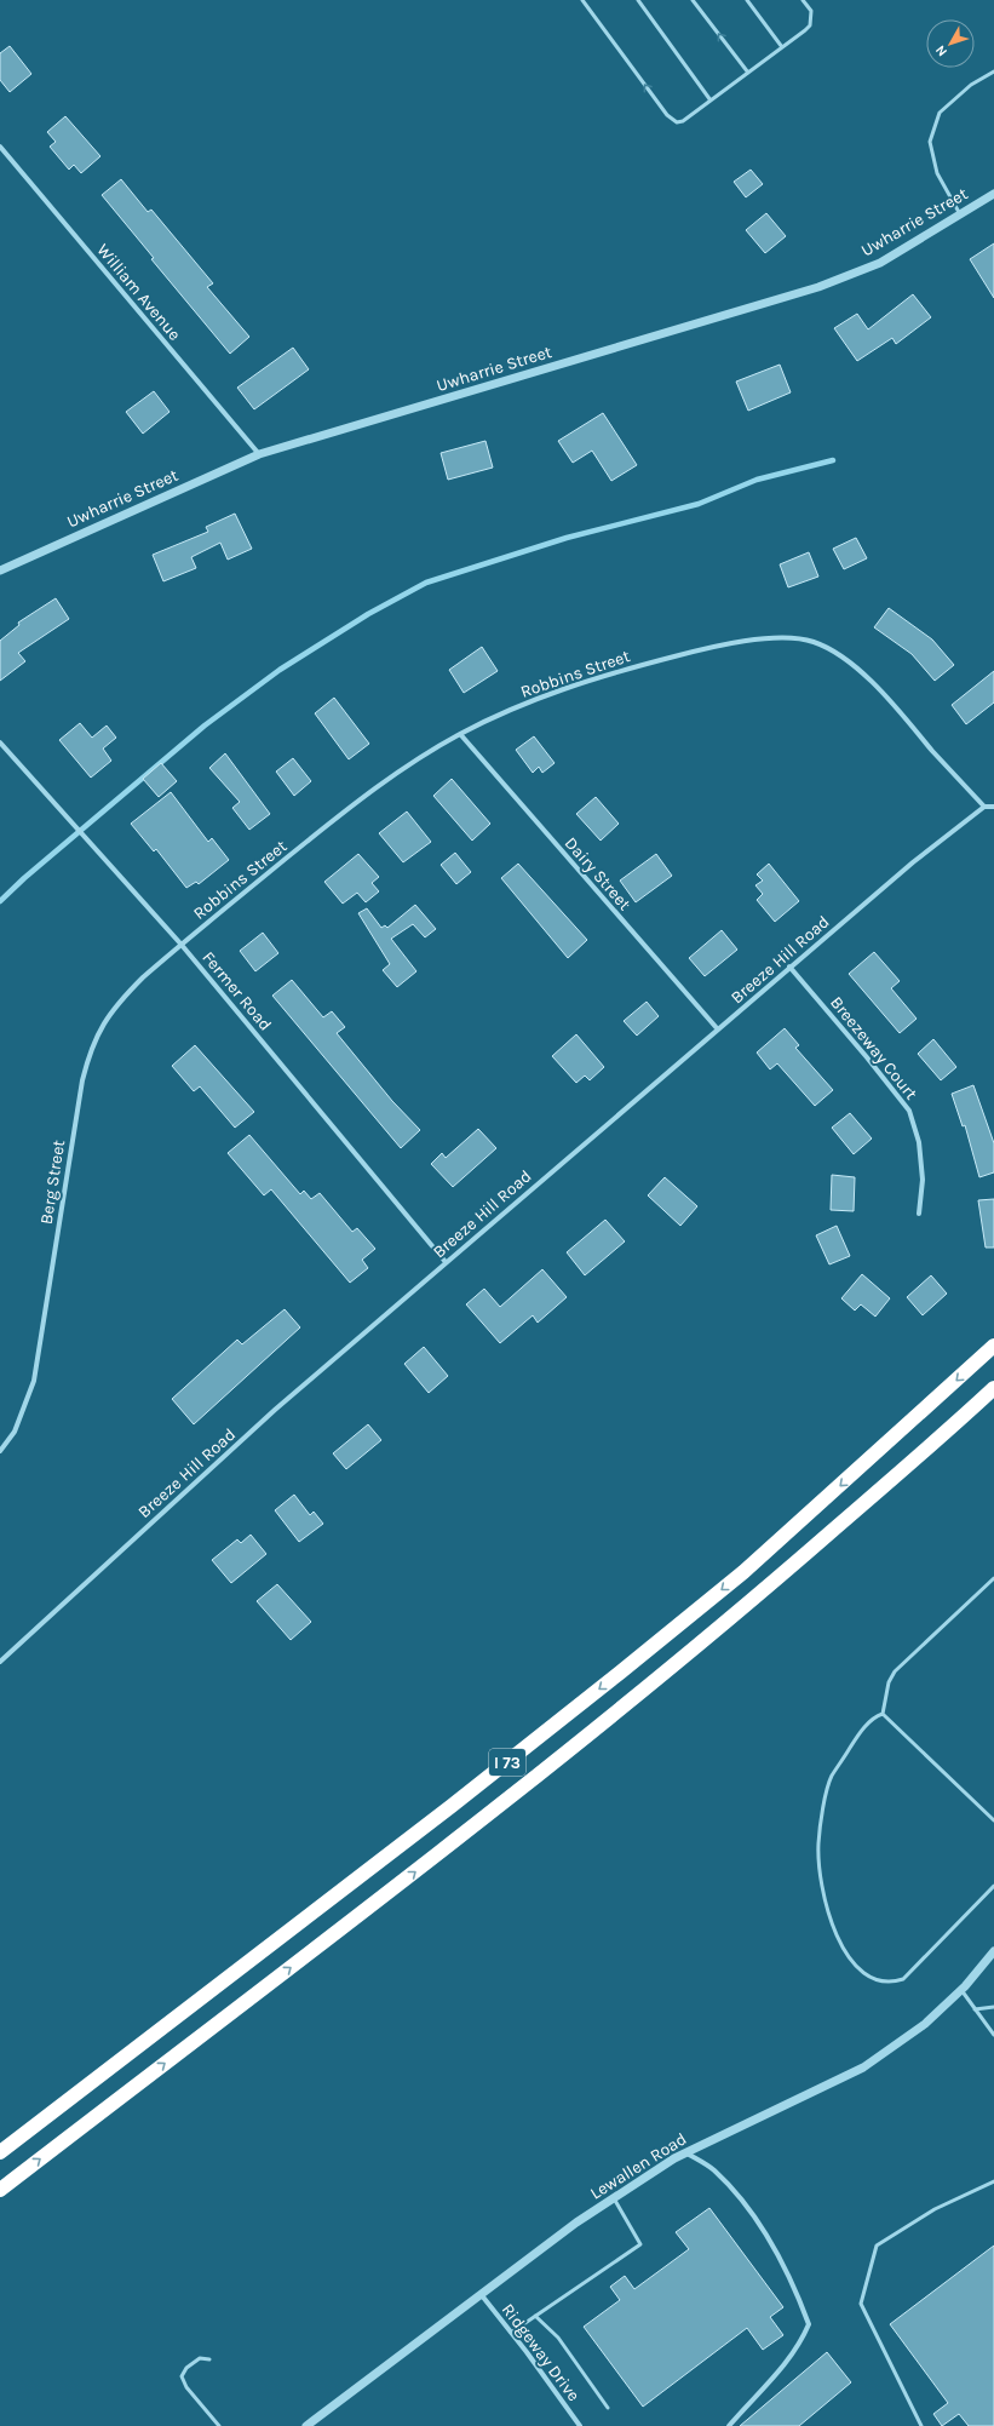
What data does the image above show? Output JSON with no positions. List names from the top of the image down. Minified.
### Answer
{"streets":{"highway":["I 73"],"street":["Uwharrie Street","William Avenue","Robbins Street","Dairy Street","Breeze Hill Road","Fermer Road","Breezeway Court","Berg Street","Lewallen Road","Ridgeway Drive"]},"crossings":[["Uwharrie Street","William Avenue"],["Robbins Street","Dairy Street"],["Robbins Street","Breeze Hill Road"],["Robbins Street","Fermer Road"],["Robbins Street","Berg Street"],["Dairy Street","Breeze Hill Road"],["Breeze Hill Road","Fermer Road"],["Breeze Hill Road","Breezeway Court"],["Fermer Road","Berg Street"],["Lewallen Road","Ridgeway Drive"]],"north":"bottom left"}
